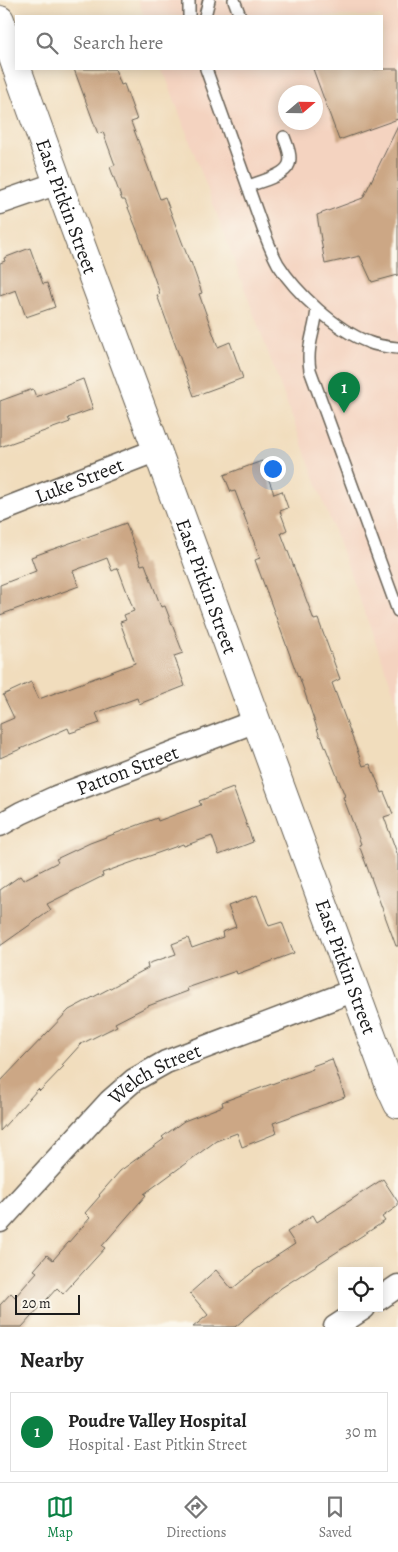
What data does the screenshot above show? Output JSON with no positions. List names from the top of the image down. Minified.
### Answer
{"streets":{"street":["East Pitkin Street","Luke Street","Patton Street","Welch Street"]},"crossings":[["East Pitkin Street","Luke Street"],["East Pitkin Street","Patton Street"],["East Pitkin Street","Welch Street"]],"scale_bar":"20 m","north":"right","page":{"search":"Search here","pins":"1","scale":"20 m","heading":"Nearby","list":[{"mark":"1","name":"Poudre Valley Hospital","note":"Hospital · East Pitkin Street","value":"30 m"}],"nav":["Map","Directions","Saved"]}}
